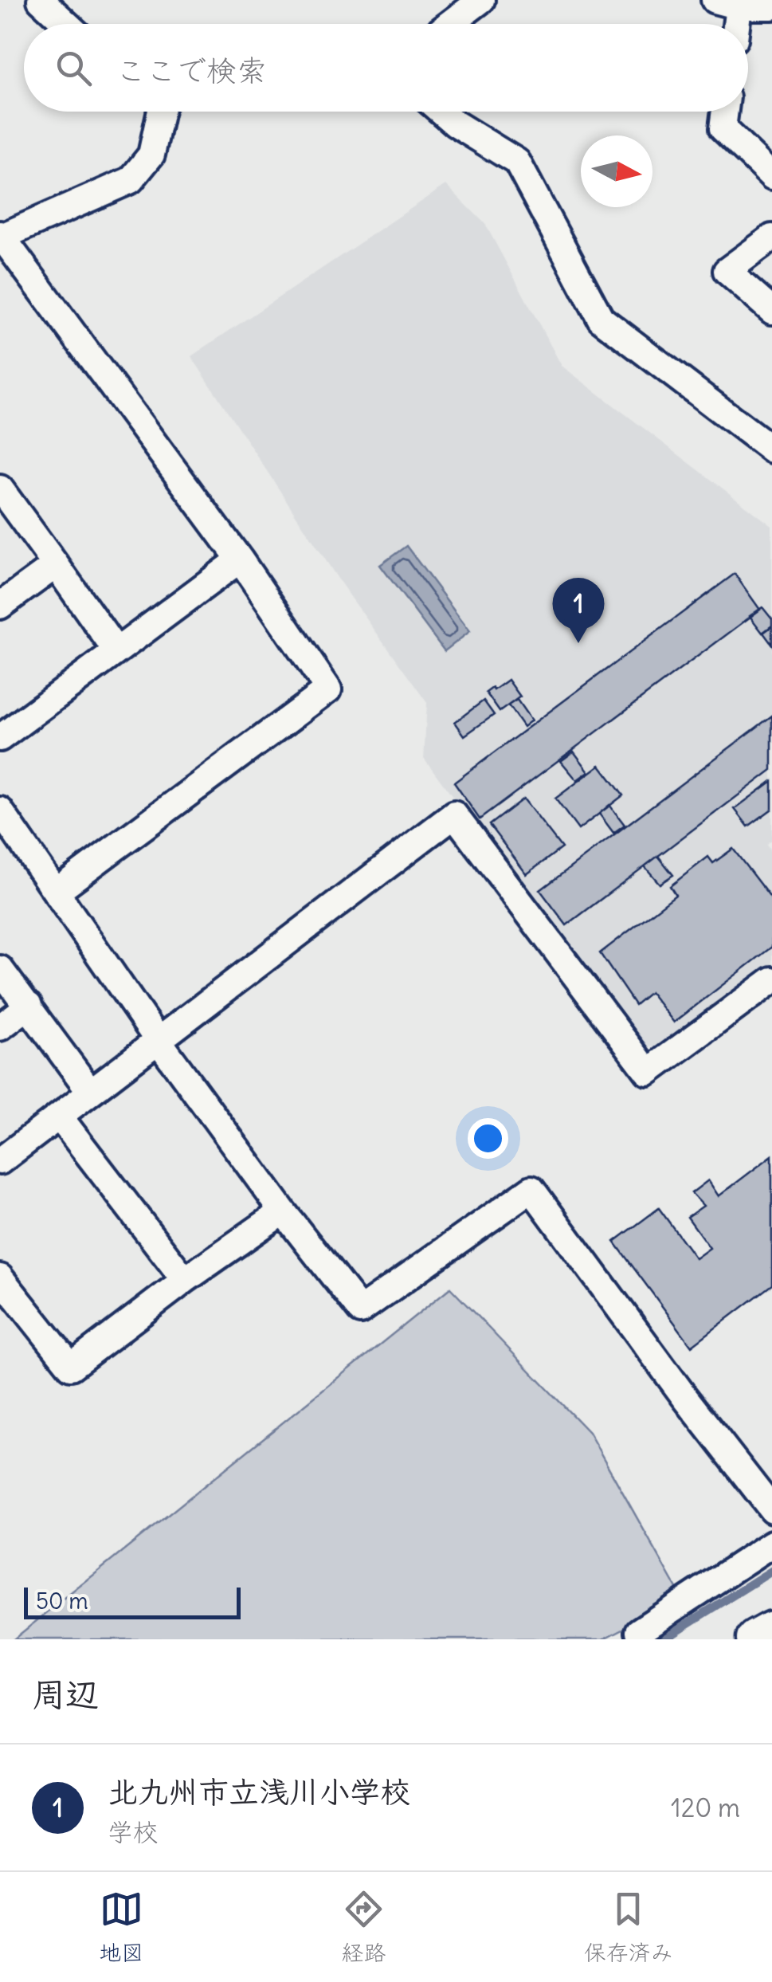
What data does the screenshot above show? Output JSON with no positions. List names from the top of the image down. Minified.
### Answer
{"scale_bar":"50 m","north":"right","page":{"search":"ここで検索","pins":"1","scale":"50 m","heading":"周辺","list":[{"mark":"1","name":"北九州市立浅川小学校","note":"学校","value":"120 m"}],"nav":["地図","経路","保存済み"]}}
